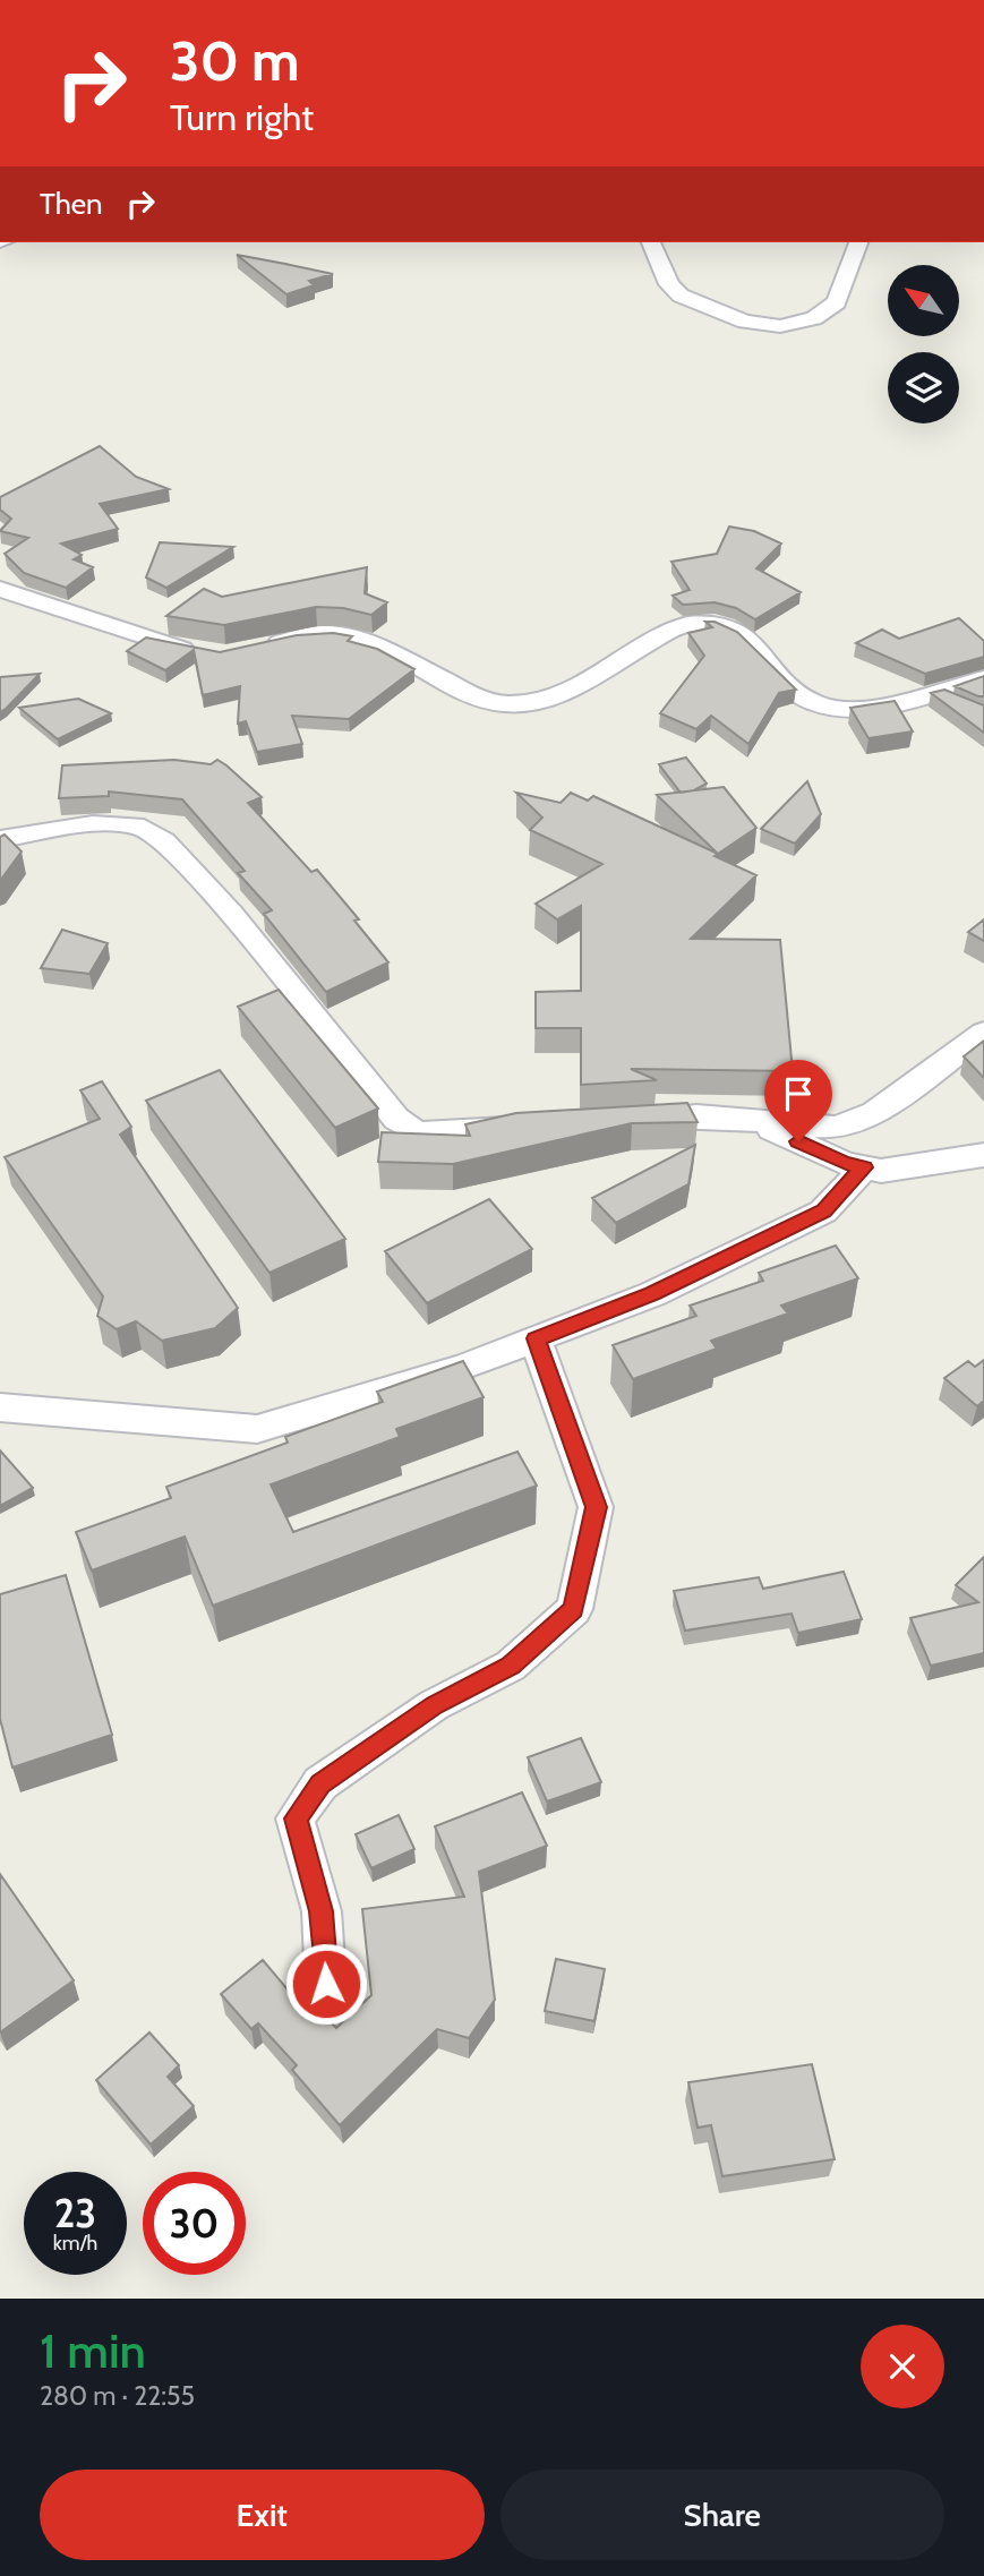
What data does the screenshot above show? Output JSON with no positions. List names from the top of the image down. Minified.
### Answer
{"north":"top left","page":{"turn":["30 m","Turn right"],"then":"Then","speed":"23 km/h","limit":"30","heading":["1 min","280 m · 22:55"],"buttons":["Exit","Share"]}}
